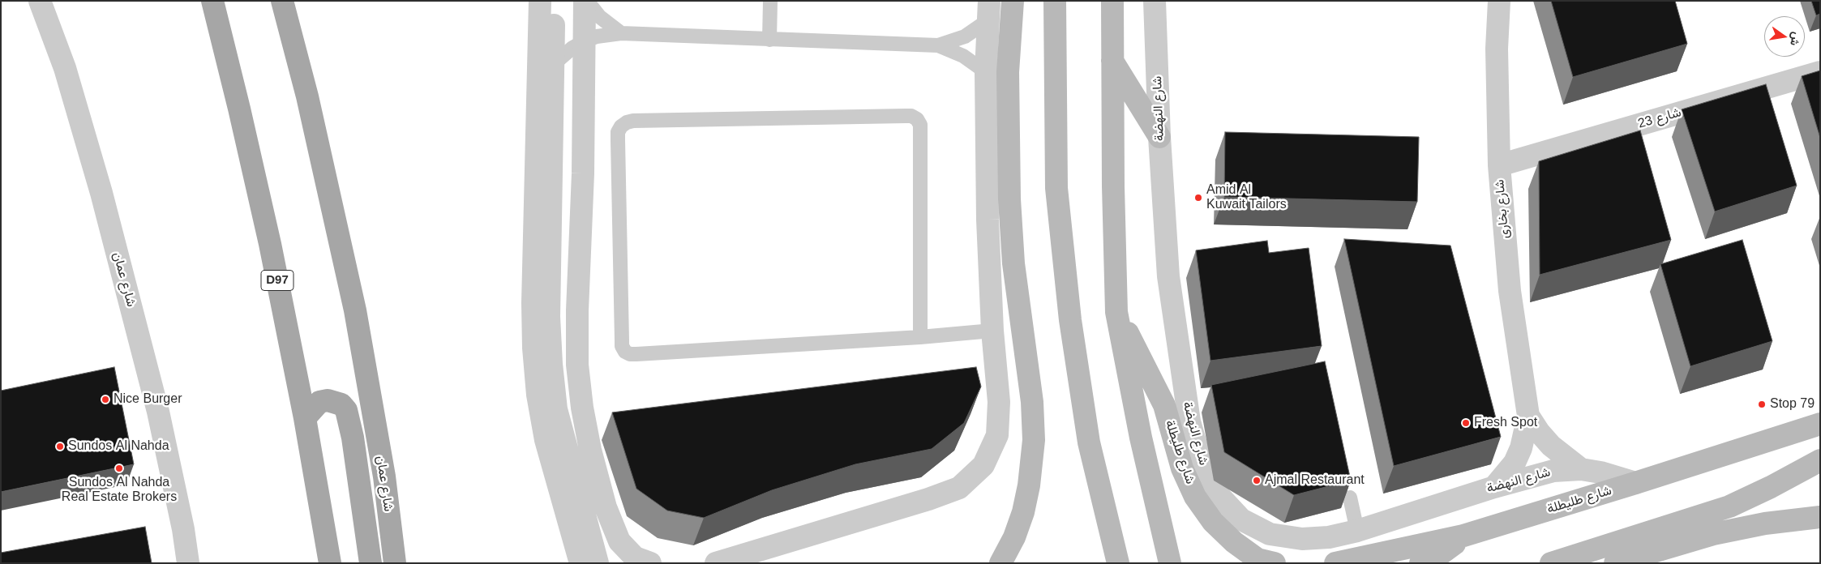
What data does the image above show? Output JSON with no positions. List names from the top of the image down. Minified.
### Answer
{"streets":{"main road":["شارع عمان","D97","شارع طليطلة"],"street":["شارع النهضة","شارع 23","شارع بخارى"]},"crossings":[["شارع النهضة","شارع بخارى"],["شارع النهضة","شارع طليطلة"],["شارع 23","شارع بخارى"]],"places":["Amid Al Kuwait Tailors","Nice Burger","Stop 79","Fresh Spot","Sundos Al Nahda","Sundos Al Nahda Real Estate Brokers","Ajmal Restaurant"],"north":"right"}
